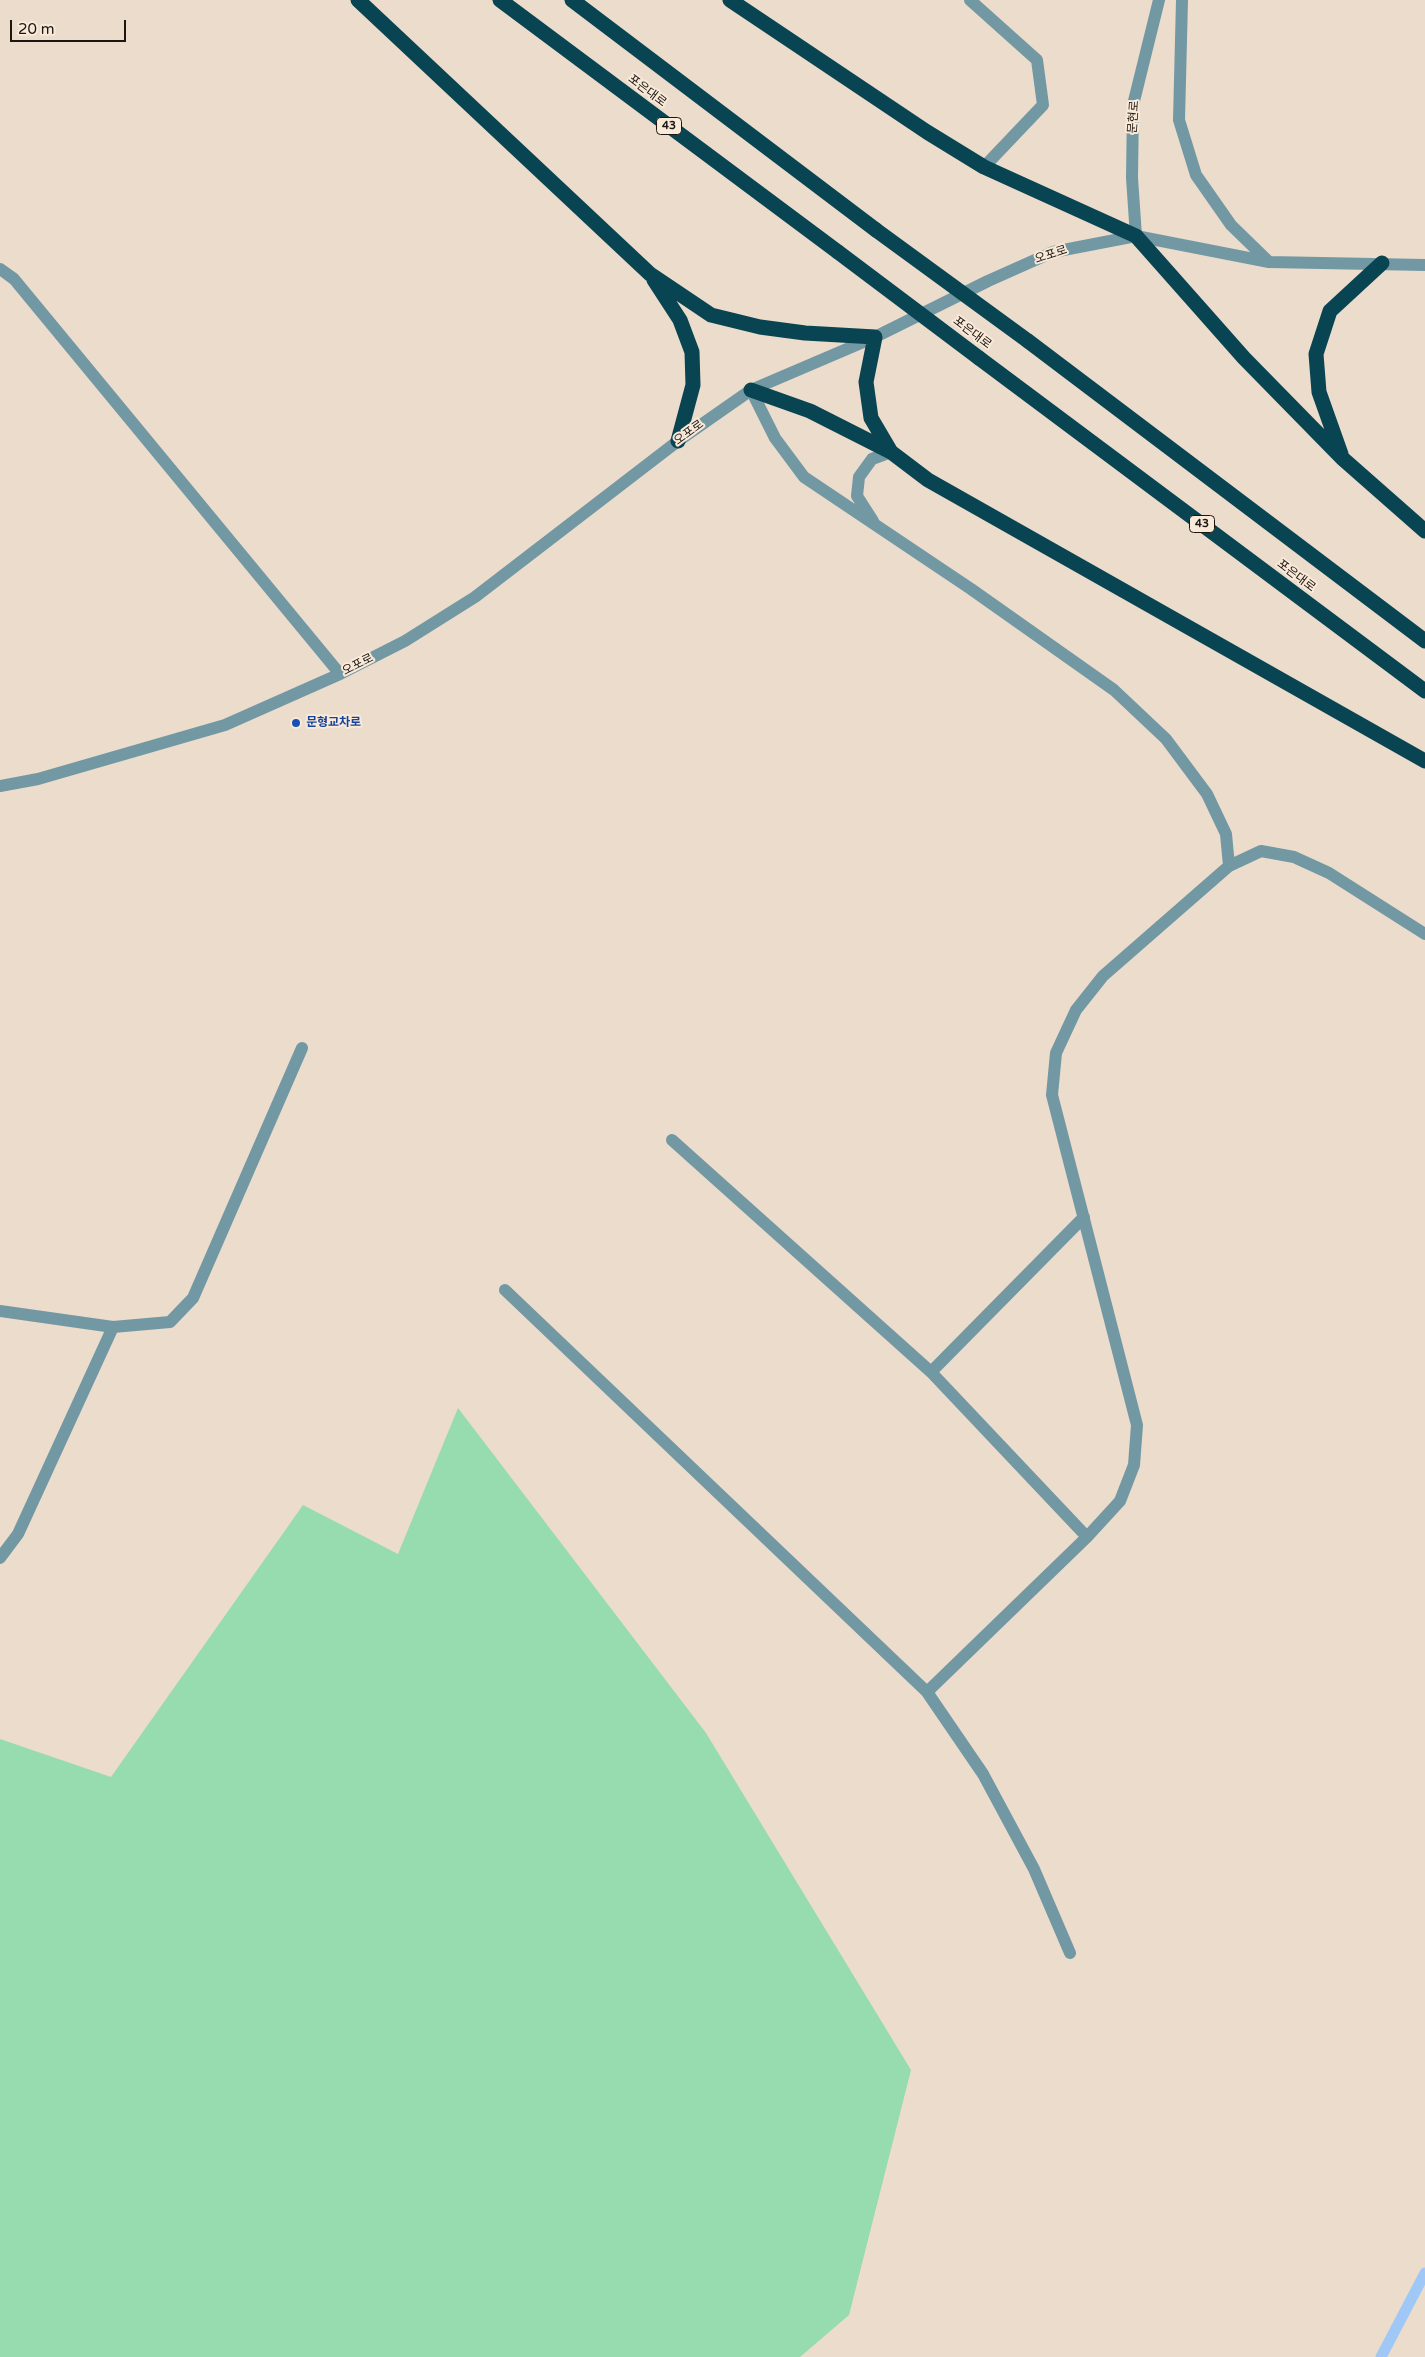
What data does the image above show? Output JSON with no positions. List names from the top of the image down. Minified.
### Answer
{"streets":{"highway":["포은대로","43"],"street":["문현로","오포로"]},"crossings":[["문현로","오포로"]],"places":["문형교차로"],"scale_bar":"20 m"}
